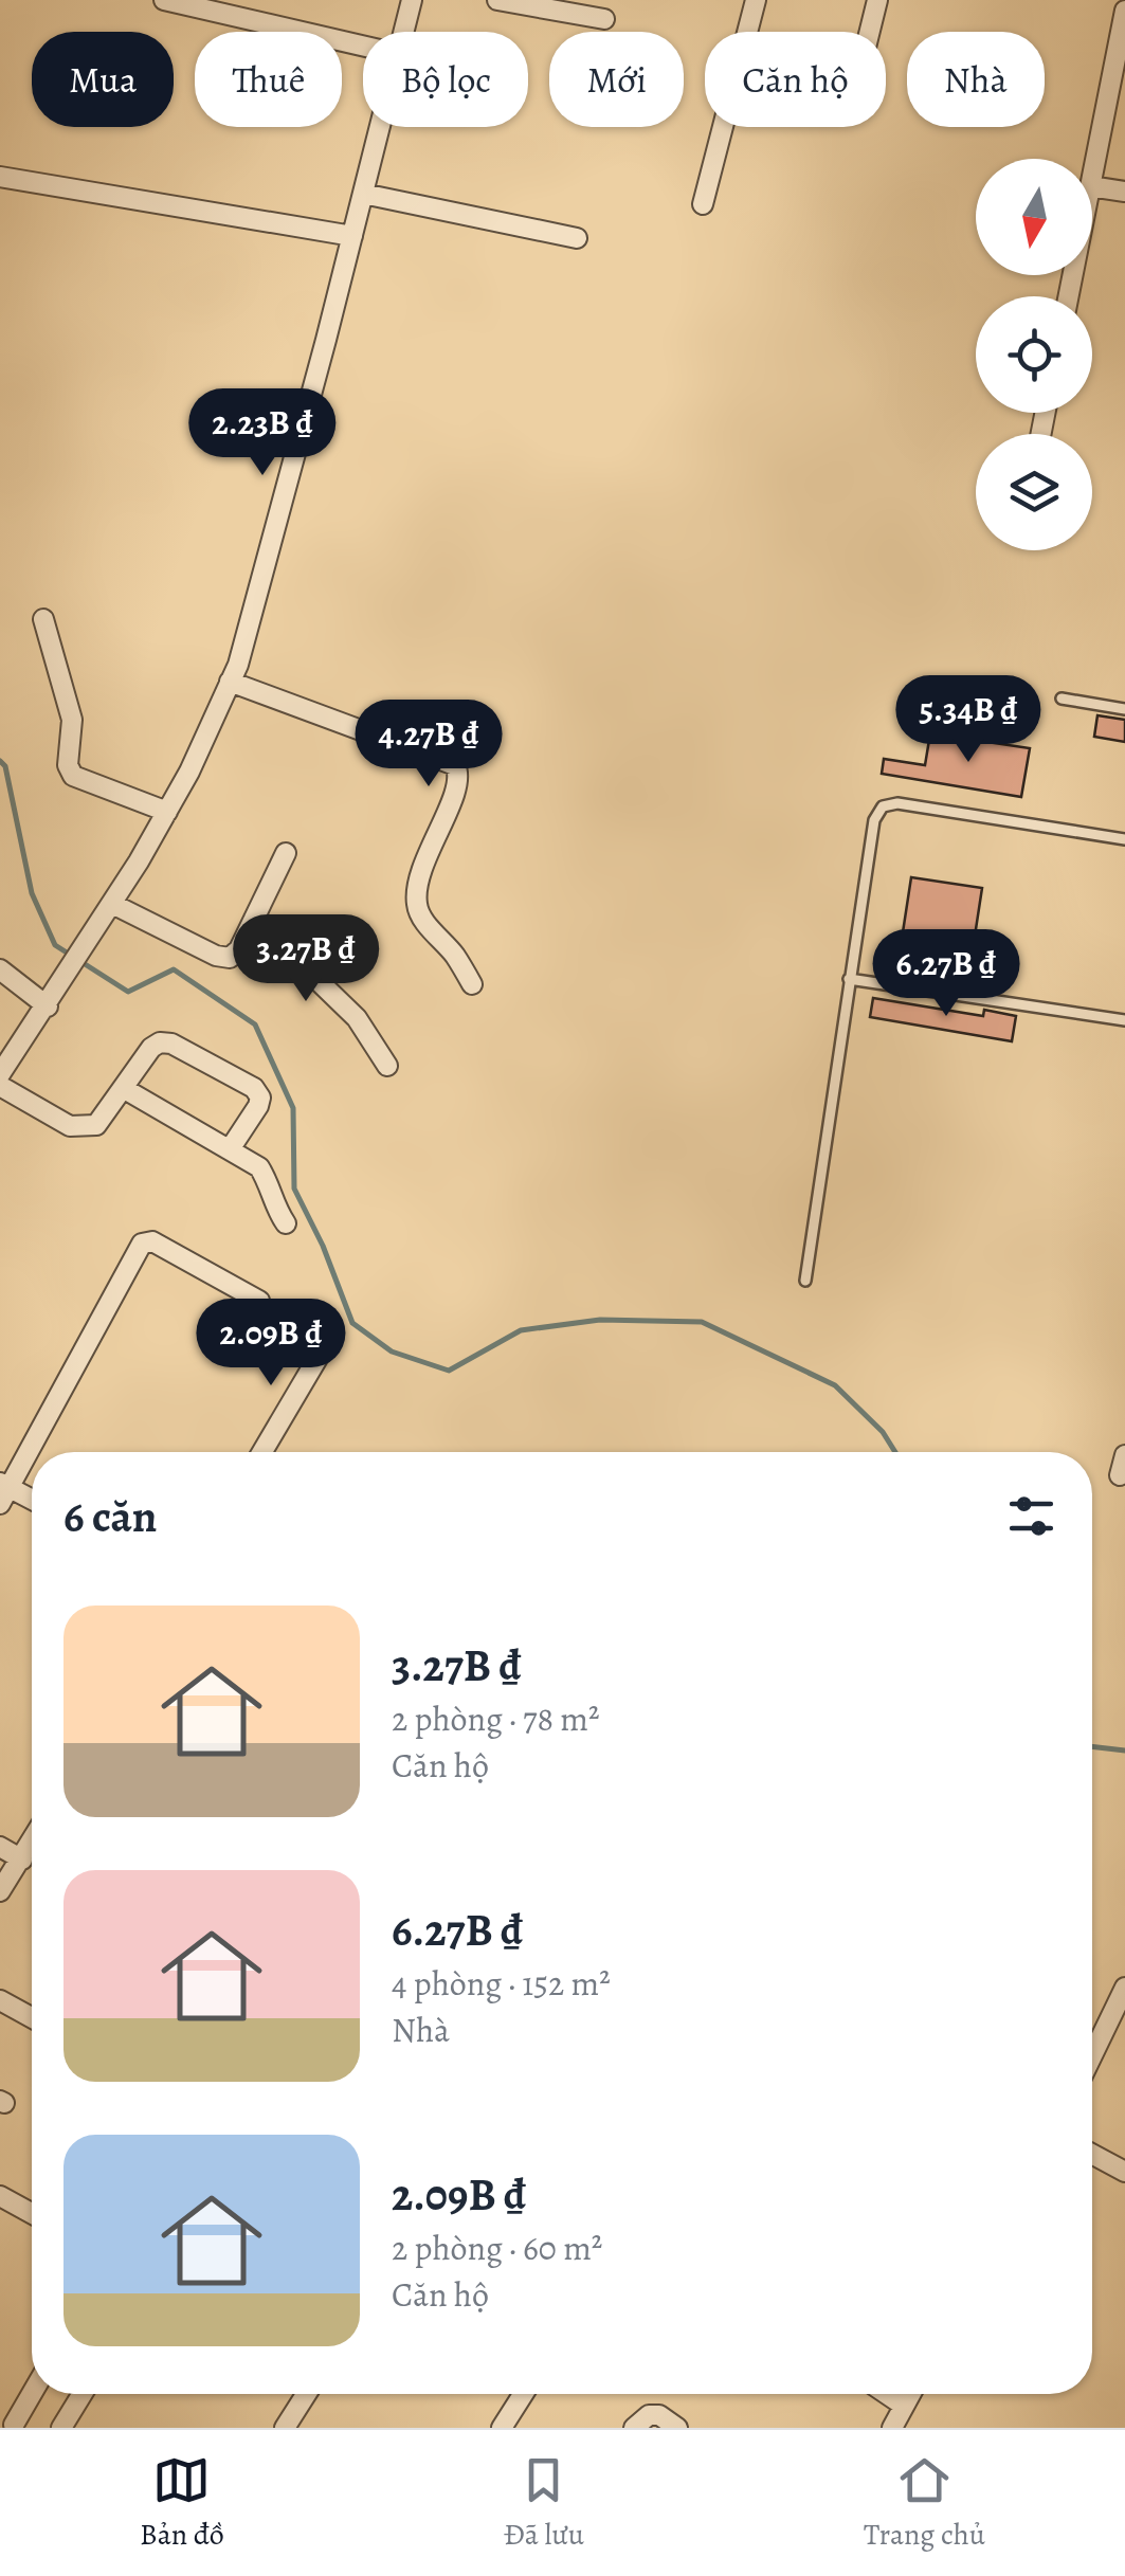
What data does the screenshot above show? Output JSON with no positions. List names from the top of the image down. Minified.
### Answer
{"north":"bottom","page":{"chip":["Mua","Thuê","Bộ lọc","Mới","Căn hộ","Nhà"],"price":["2.23B ₫","5.34B ₫","4.27B ₫","3.27B ₫","6.27B ₫","2.09B ₫"],"heading":"6 căn","list":[{"name":"3.27B ₫","note":"2 phòng · 78 m² · Căn hộ"},{"name":"6.27B ₫","note":"4 phòng · 152 m² · Nhà"},{"name":"2.09B ₫","note":"2 phòng · 60 m² · Căn hộ"}],"tabs":["Bản đồ","Đã lưu","Trang chủ"]}}
